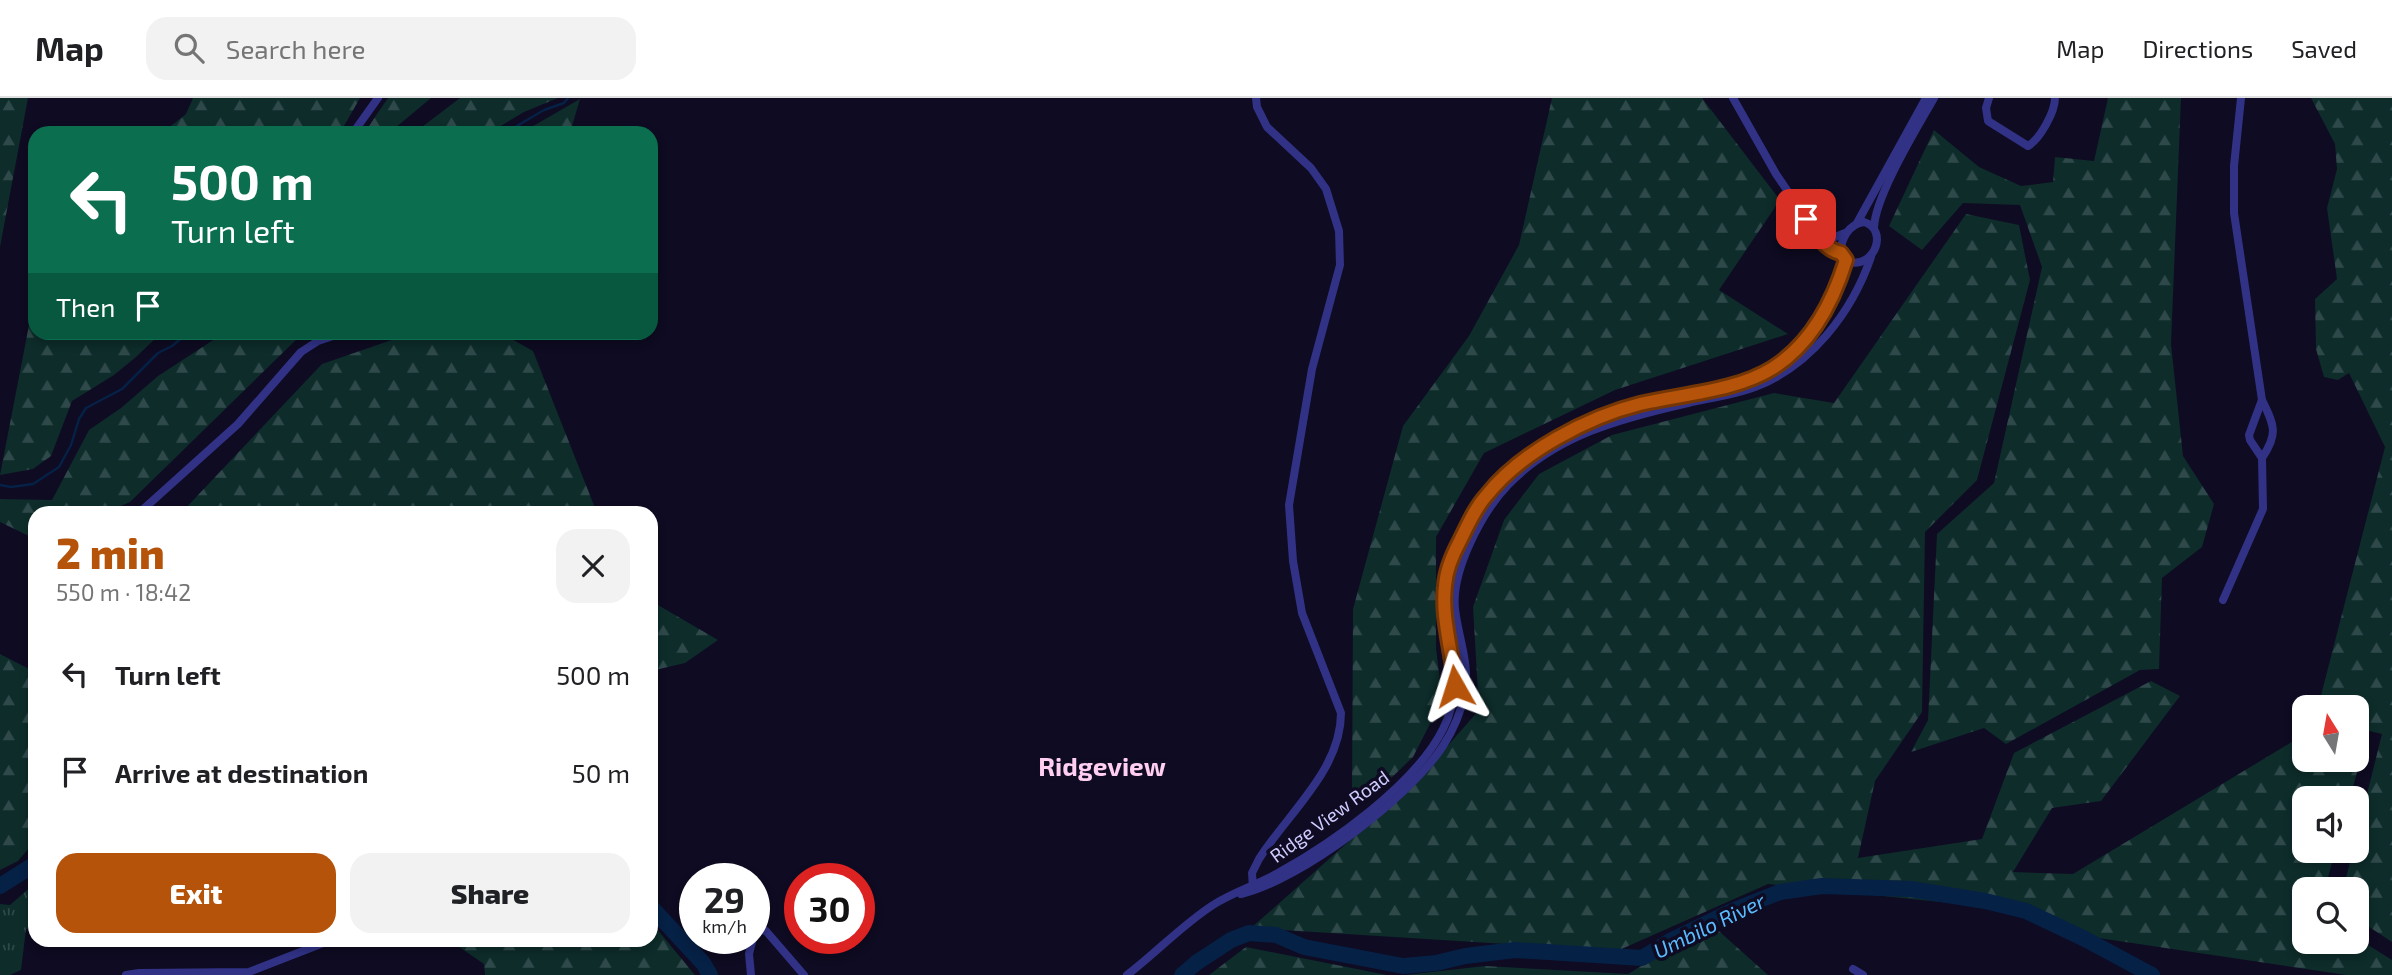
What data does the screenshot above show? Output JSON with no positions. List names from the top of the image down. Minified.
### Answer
{"streets":{"street":["Ridge View Road"]},"districts":["Ridgeview"],"water":["Umbilo River"],"north":"top","page":{"header":"Map","search":"Search here","nav":["Map","Directions","Saved"],"turn":["500 m","Turn left"],"then":"Then","heading":["2 min","550 m · 18:42"],"list":[{"name":"Turn left","value":"500 m"},{"name":"Arrive at destination","value":"50 m"}],"buttons":["Exit","Share"],"speed":"29 km/h","limit":"30"}}
